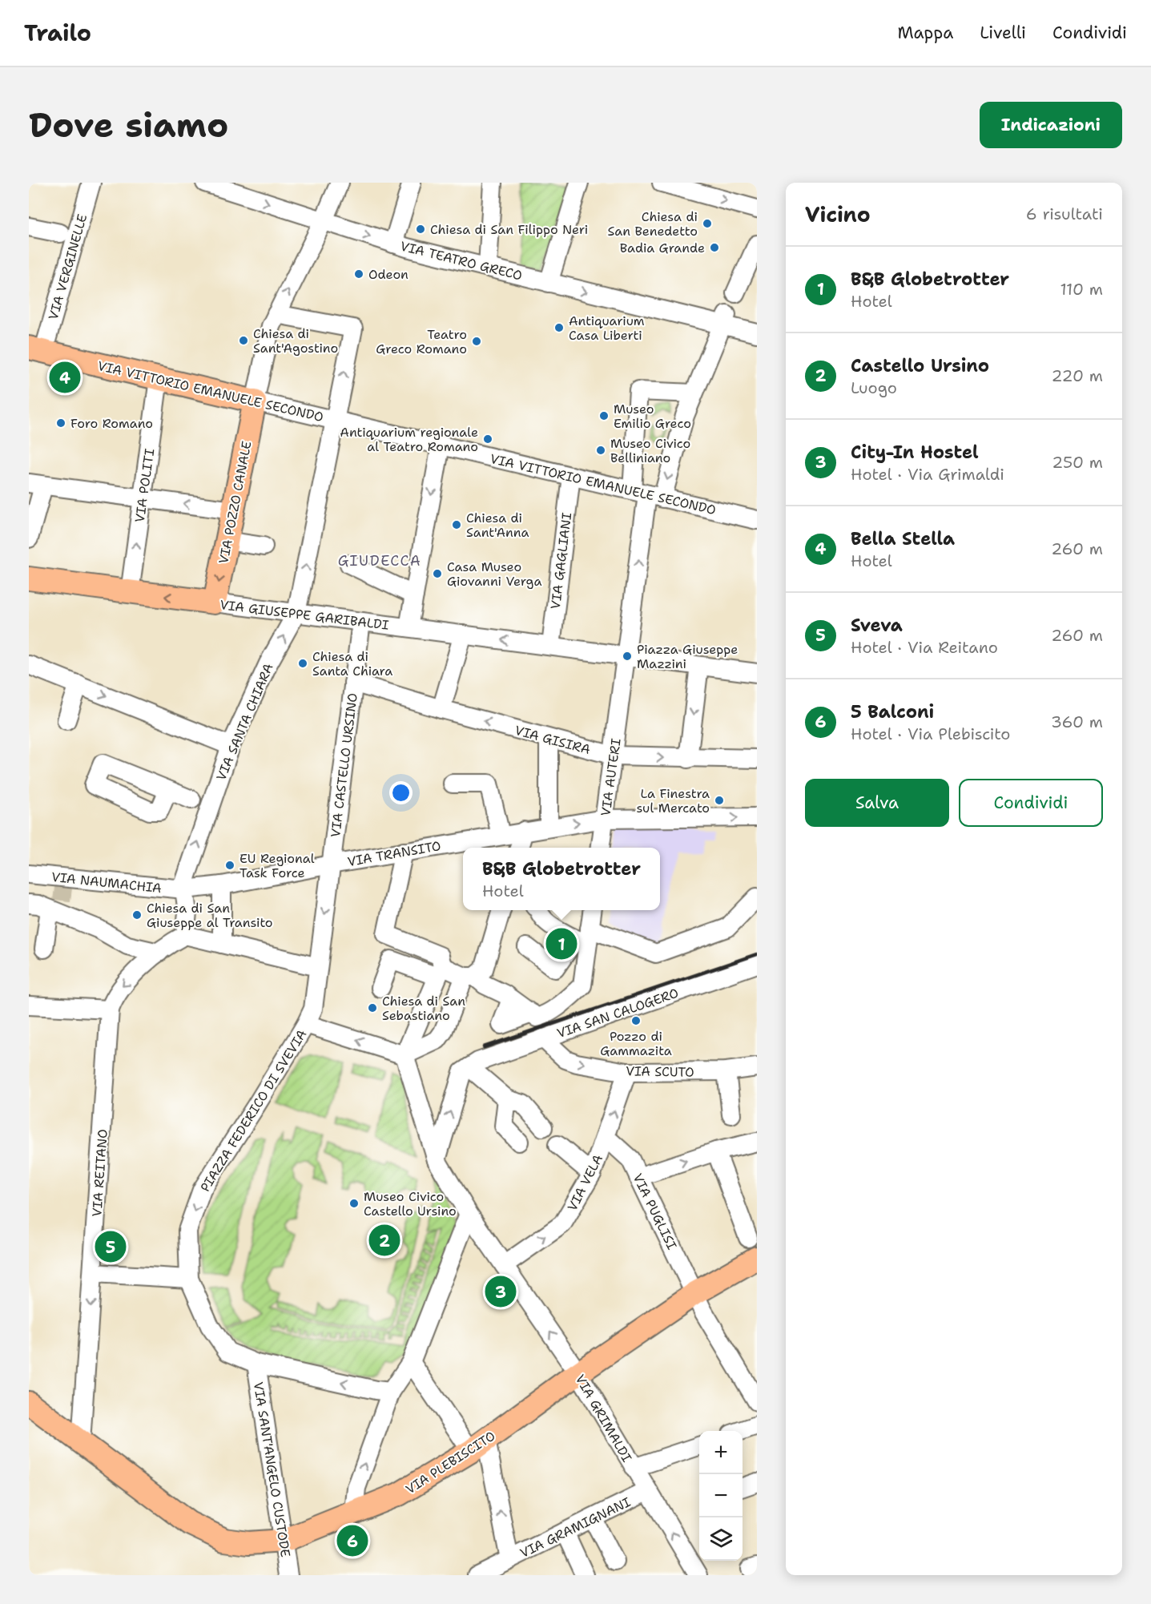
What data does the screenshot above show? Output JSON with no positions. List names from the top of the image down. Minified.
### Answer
{"streets":{"main road":["VIA VITTORIO EMANUELE SECONDO","VIA POZZO CANALE","VIA GIUSEPPE GARIBALDI","VIA PLEBISCITO"],"street":["VIA TEATRO GRECO","VIA VERGINELLE","VIA POLITI","VIA GAGLIANI","VIA SANTA CHIARA","VIA GISIRA","VIA CASTELLO URSINO","VIA AUTERI","VIA TRANSITO","VIA NAUMACHIA","VIA SAN CALOGERO","VIA SCUTO","PIAZZA FEDERICO DI SVEVIA","VIA REITANO","VIA VELA","VIA PUGLISI","VIA GRIMALDI","VIA SANT'ANGELO CUSTODE","VIA GRAMIGNANI"]},"crossings":[["VIA VERGINELLE","VIA VITTORIO EMANUELE SECONDO"],["VIA VITTORIO EMANUELE SECONDO","VIA POLITI"],["VIA VITTORIO EMANUELE SECONDO","VIA POZZO CANALE"],["VIA VITTORIO EMANUELE SECONDO","VIA GAGLIANI"],["VIA VITTORIO EMANUELE SECONDO","VIA SANTA CHIARA"],["VIA VITTORIO EMANUELE SECONDO","VIA AUTERI"],["VIA POLITI","VIA GIUSEPPE GARIBALDI"],["VIA POZZO CANALE","VIA GIUSEPPE GARIBALDI"],["VIA GAGLIANI","VIA GIUSEPPE GARIBALDI"],["VIA GIUSEPPE GARIBALDI","VIA SANTA CHIARA"],["VIA GIUSEPPE GARIBALDI","VIA CASTELLO URSINO"],["VIA GIUSEPPE GARIBALDI","VIA AUTERI"],["VIA SANTA CHIARA","VIA TRANSITO"],["VIA SANTA CHIARA","VIA NAUMACHIA"],["VIA GISIRA","VIA CASTELLO URSINO"],["VIA GISIRA","VIA AUTERI"],["VIA CASTELLO URSINO","VIA TRANSITO"],["VIA CASTELLO URSINO","PIAZZA FEDERICO DI SVEVIA"],["VIA AUTERI","VIA TRANSITO"],["VIA TRANSITO","VIA NAUMACHIA"],["VIA SAN CALOGERO","VIA SCUTO"],["VIA SCUTO","VIA VELA"],["PIAZZA FEDERICO DI SVEVIA","VIA SANT'ANGELO CUSTODE"],["VIA REITANO","VIA PLEBISCITO"],["VIA VELA","VIA PUGLISI"],["VIA VELA","VIA GRIMALDI"],["VIA PUGLISI","VIA PLEBISCITO"],["VIA GRIMALDI","VIA PLEBISCITO"],["VIA GRIMALDI","VIA GRAMIGNANI"],["VIA PLEBISCITO","VIA SANT'ANGELO CUSTODE"]],"one_way":["VIA TEATRO GRECO","VIA AUTERI","VIA REITANO"],"districts":["GIUDECCA"],"places":["Chiesa di San Benedetto","Chiesa di San Filippo Neri","Badia Grande","Odeon","Antiquarium Casa Liberti","Chiesa di Sant'Agostino","Teatro Greco Romano","Museo Emilio Greco","Foro Romano","Antiquarium regionale al Teatro Romano","Museo Civico Belliniano","Chiesa di Sant'Anna","Casa Museo Giovanni Verga","Piazza Giuseppe Mazzini","Chiesa di Santa Chiara","La Finestra sul Mercato","EU Regional Task Force","Chiesa di San Giuseppe al Transito","Chiesa di San Sebastiano","Pozzo di Gammazita","Museo Civico Castello Ursino"],"page":{"header":"Trailo","nav":["Mappa","Livelli","Condividi"],"buttons":["Indicazioni",["Salva","Condividi"]],"title":"Dove siamo","heading":["Vicino","6 risultati"],"list":[{"mark":"1","name":"B&B Globetrotter","note":"Hotel","value":"110 m"},{"mark":"2","name":"Castello Ursino","note":"Luogo","value":"220 m"},{"mark":"3","name":"City-In Hostel","note":"Hotel · Via Grimaldi","value":"250 m"},{"mark":"4","name":"Bella Stella","note":"Hotel","value":"260 m"},{"mark":"5","name":"Sveva","note":"Hotel · Via Reitano","value":"260 m"},{"mark":"6","name":"5 Balconi","note":"Hotel · Via Plebiscito","value":"360 m"}],"pins":["4","1","2","5","3","6"],"popup":["B&B Globetrotter","Hotel"],"map_buttons":["+","−"]}}
